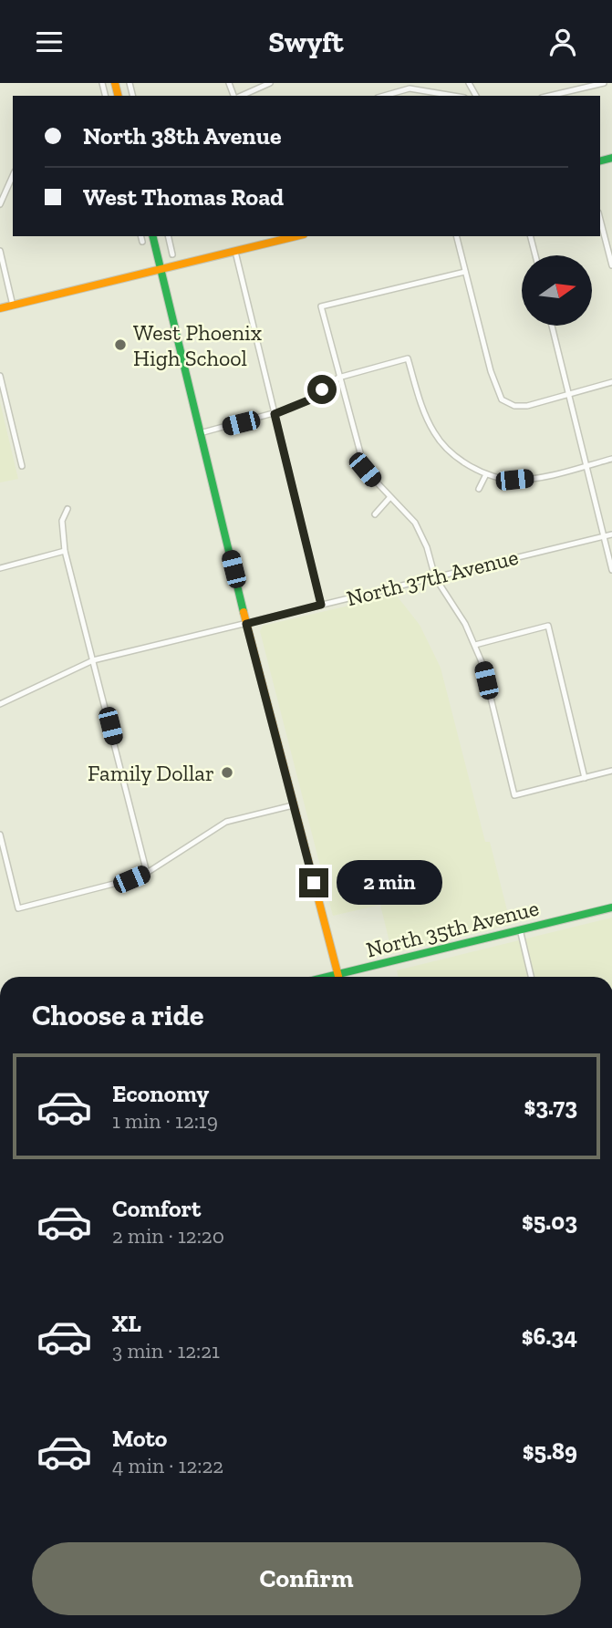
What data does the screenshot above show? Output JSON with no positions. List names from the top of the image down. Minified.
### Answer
{"streets":{"main road":["North 35th Avenue"],"street":["North 37th Avenue"]},"places":["West Phoenix High School","Family Dollar"],"north":"right","page":{"header":"Swyft","banner":["North 38th Avenue","West Thomas Road"],"bubble":"2 min","heading":"Choose a ride","list":[{"name":"Economy","note":"1 min · 12:19","value":"$3.73"},{"name":"Comfort","note":"2 min · 12:20","value":"$5.03"},{"name":"XL","note":"3 min · 12:21","value":"$6.34"},{"name":"Moto","note":"4 min · 12:22","value":"$5.89"}],"buttons":"Confirm"}}
